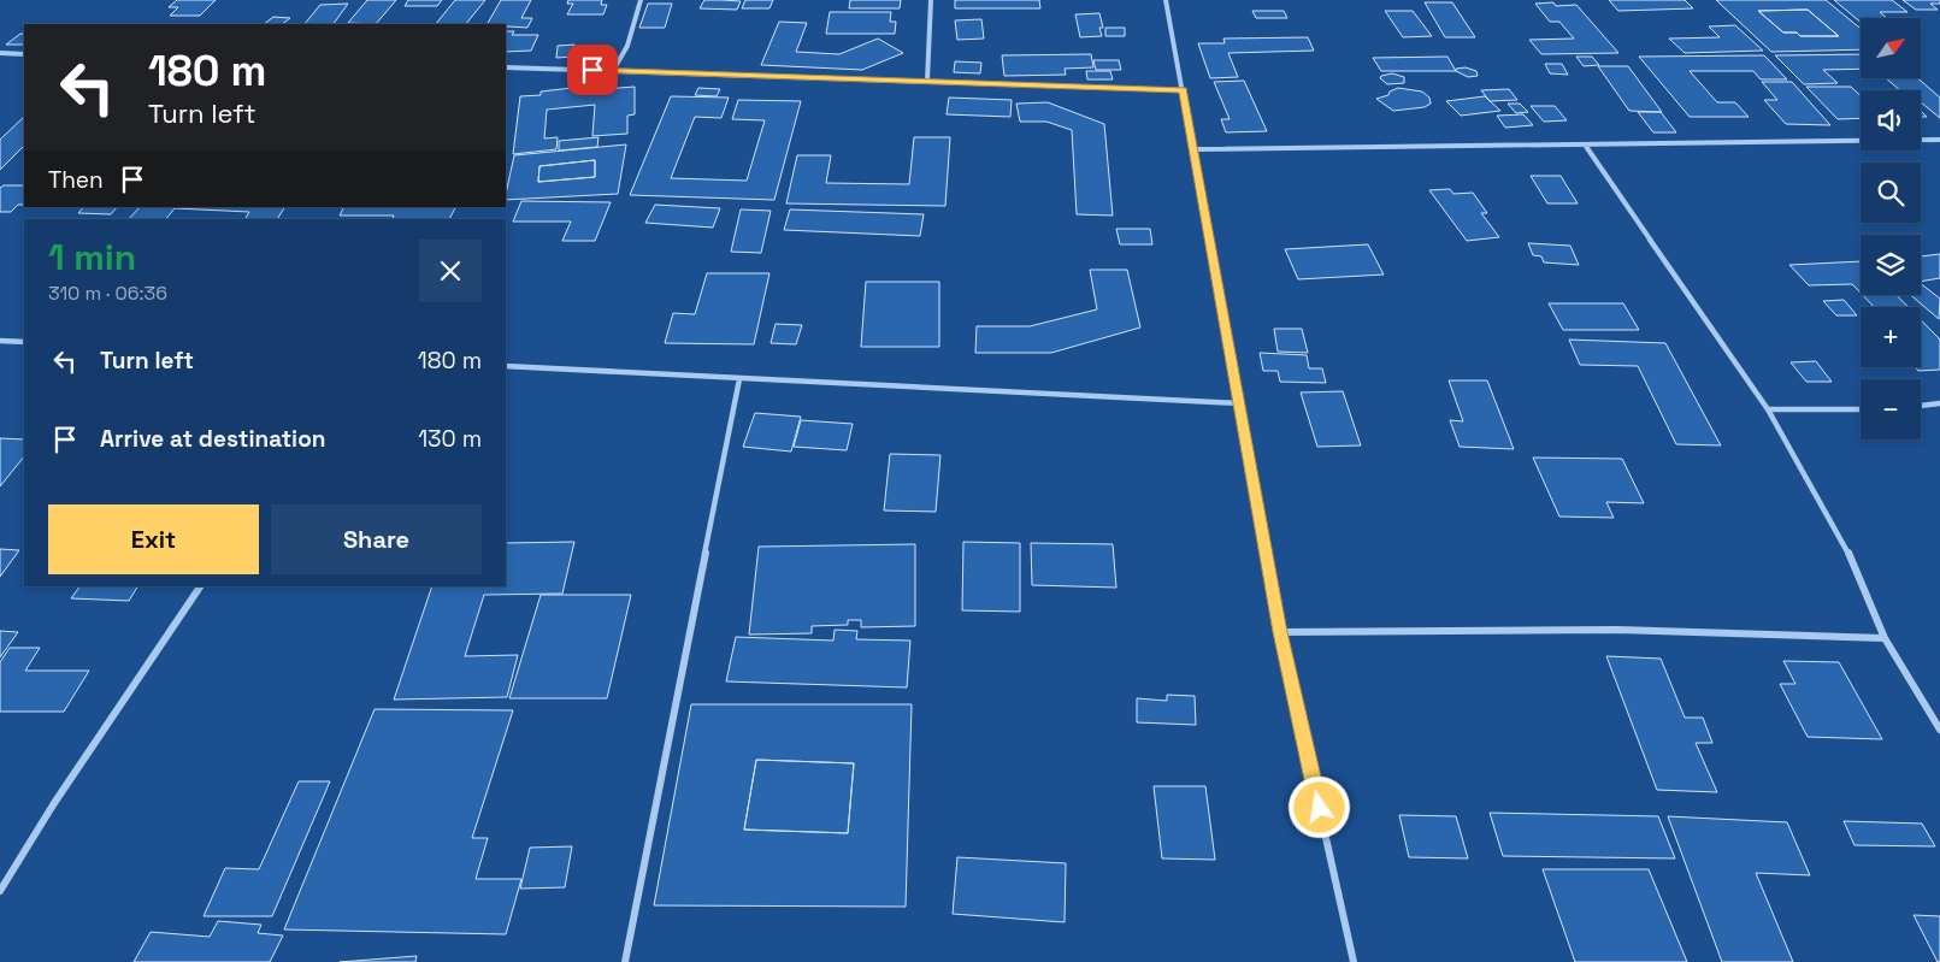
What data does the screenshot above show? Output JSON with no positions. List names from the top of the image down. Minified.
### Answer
{"north":"top right","page":{"map_buttons":["+","−"],"turn":["180 m","Turn left"],"then":"Then","heading":["1 min","310 m · 06:36"],"list":[{"name":"Turn left","value":"180 m"},{"name":"Arrive at destination","value":"130 m"}],"buttons":["Exit","Share"]}}
